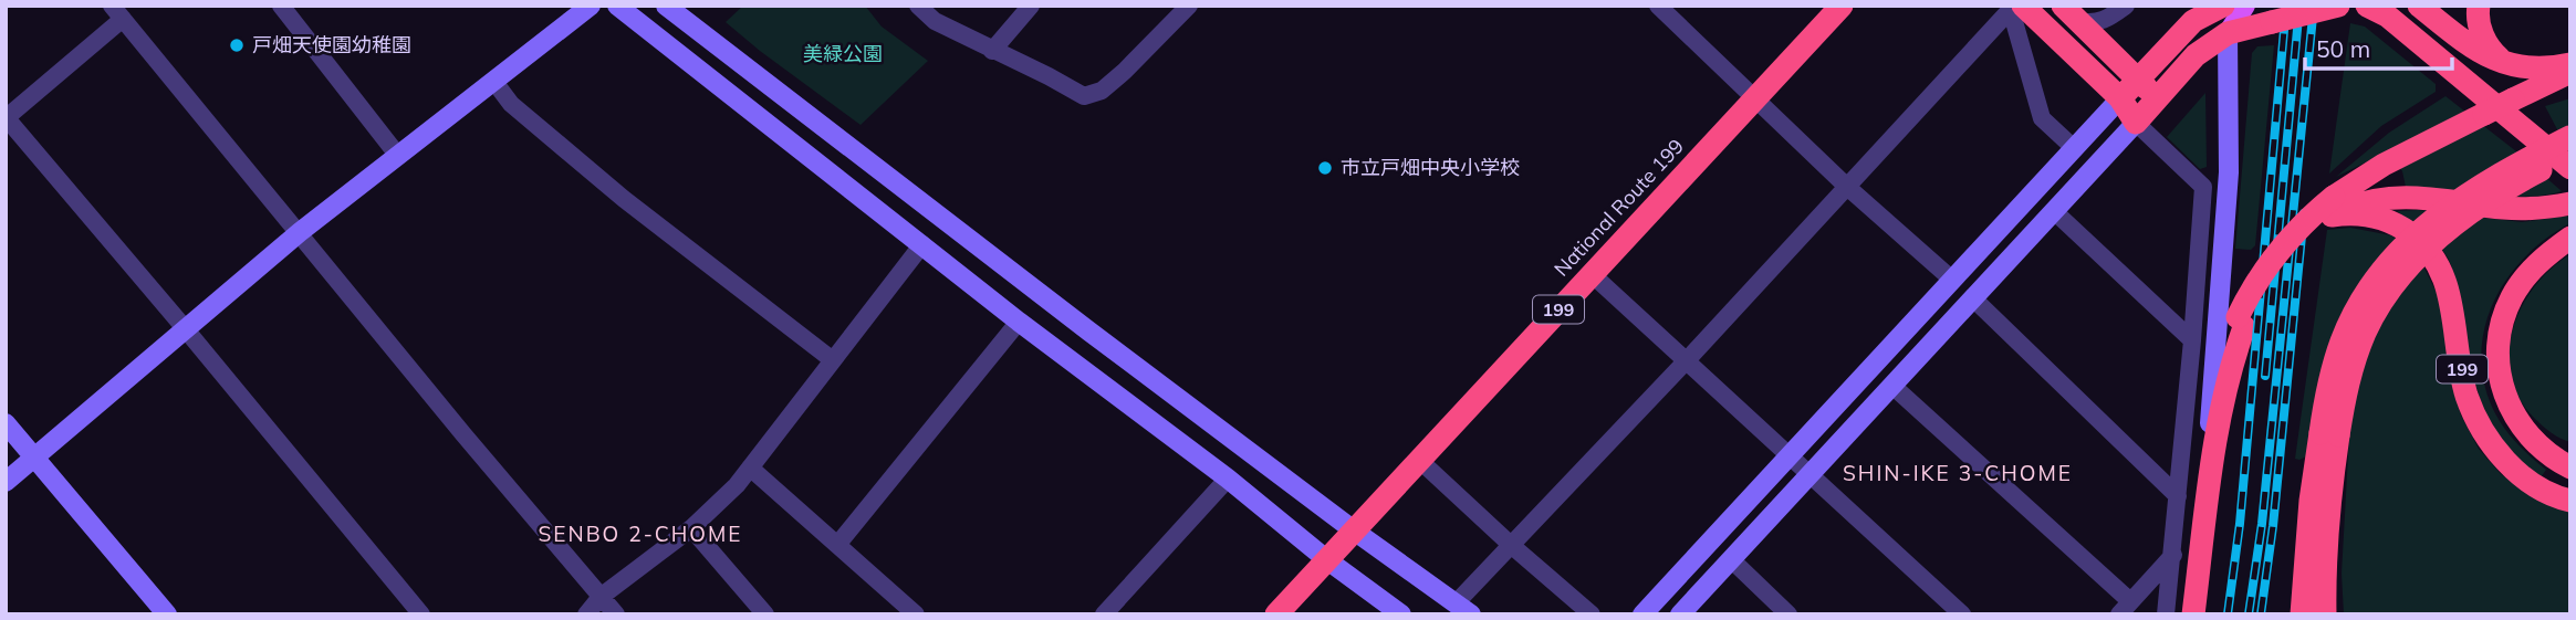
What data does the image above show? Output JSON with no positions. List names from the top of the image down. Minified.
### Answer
{"streets":{"highway":["National Route 199","199"]},"districts":["SHIN-IKE 3-CHOME","SENBO 2-CHOME"],"parks":["美緑公園"],"places":["戸畑天使園幼稚園","市立戸畑中央小学校"],"scale_bar":"50 m"}
